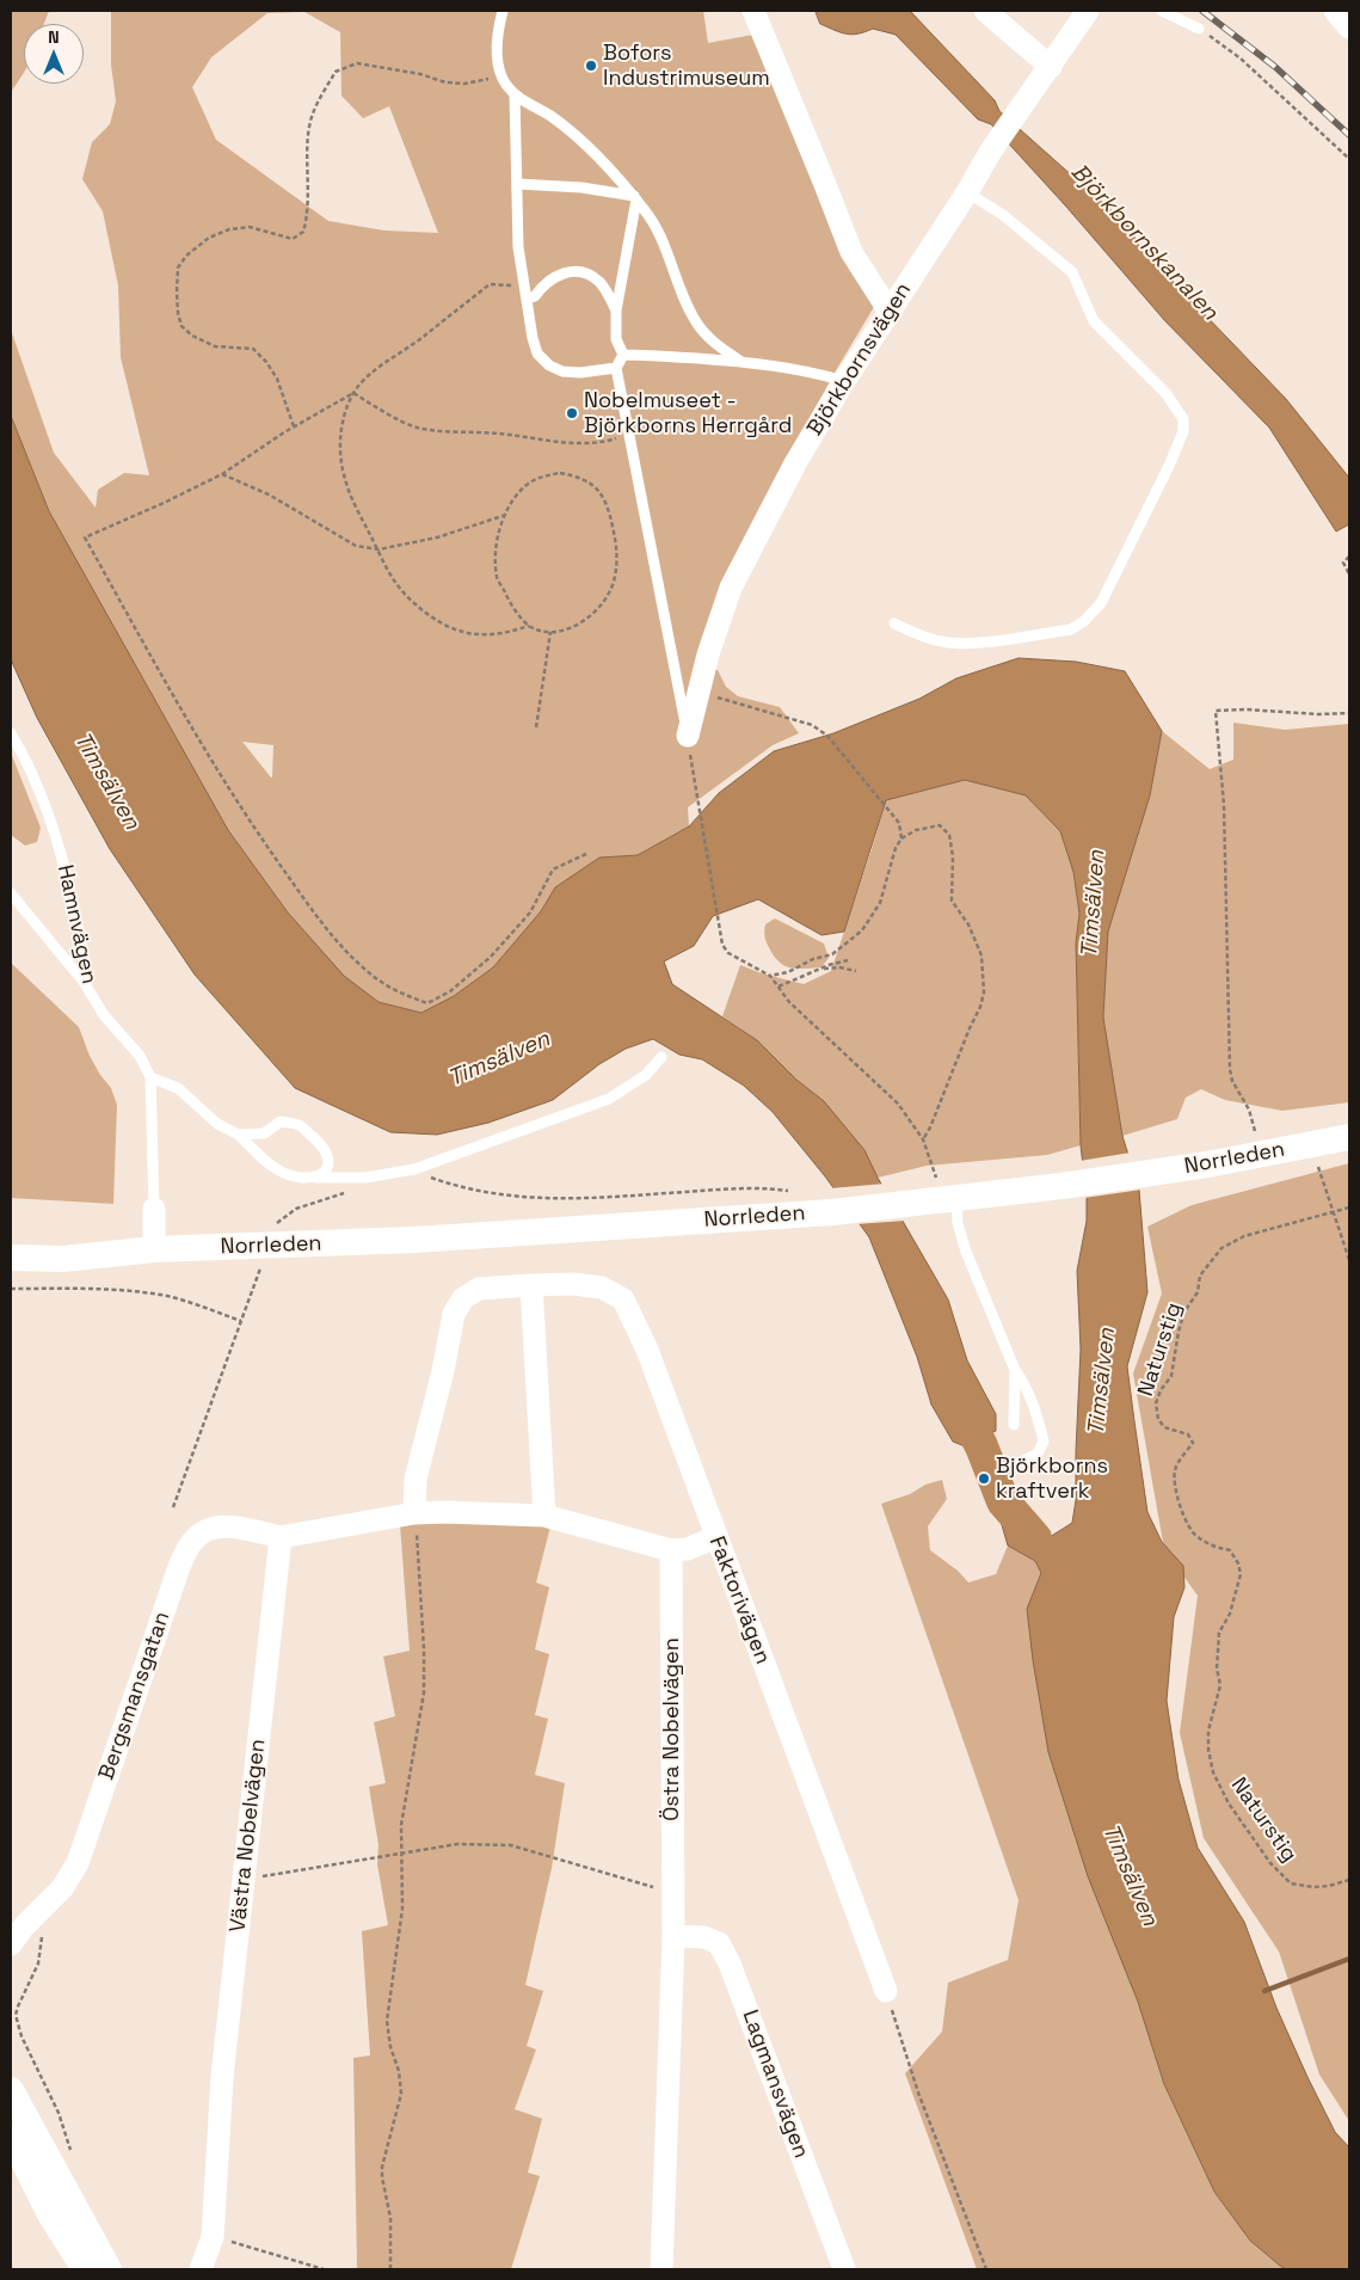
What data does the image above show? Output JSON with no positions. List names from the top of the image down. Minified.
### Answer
{"streets":{"street":["Björkbornsvägen","Hamnvägen","Norrleden","Faktorivägen","Bergsmansgatan","Östra Nobelvägen","Västra Nobelvägen","Lagmansvägen"],"path":["Naturstig"]},"crossings":[["Hamnvägen","Norrleden"],["Bergsmansgatan","Västra Nobelvägen"],["Östra Nobelvägen","Lagmansvägen"]],"water":["Björkbornskanalen","Timsälven"],"places":["Bofors Industrimuseum","Nobelmuseet - Björkborns Herrgård","Björkborns kraftverk"],"north":"top"}
